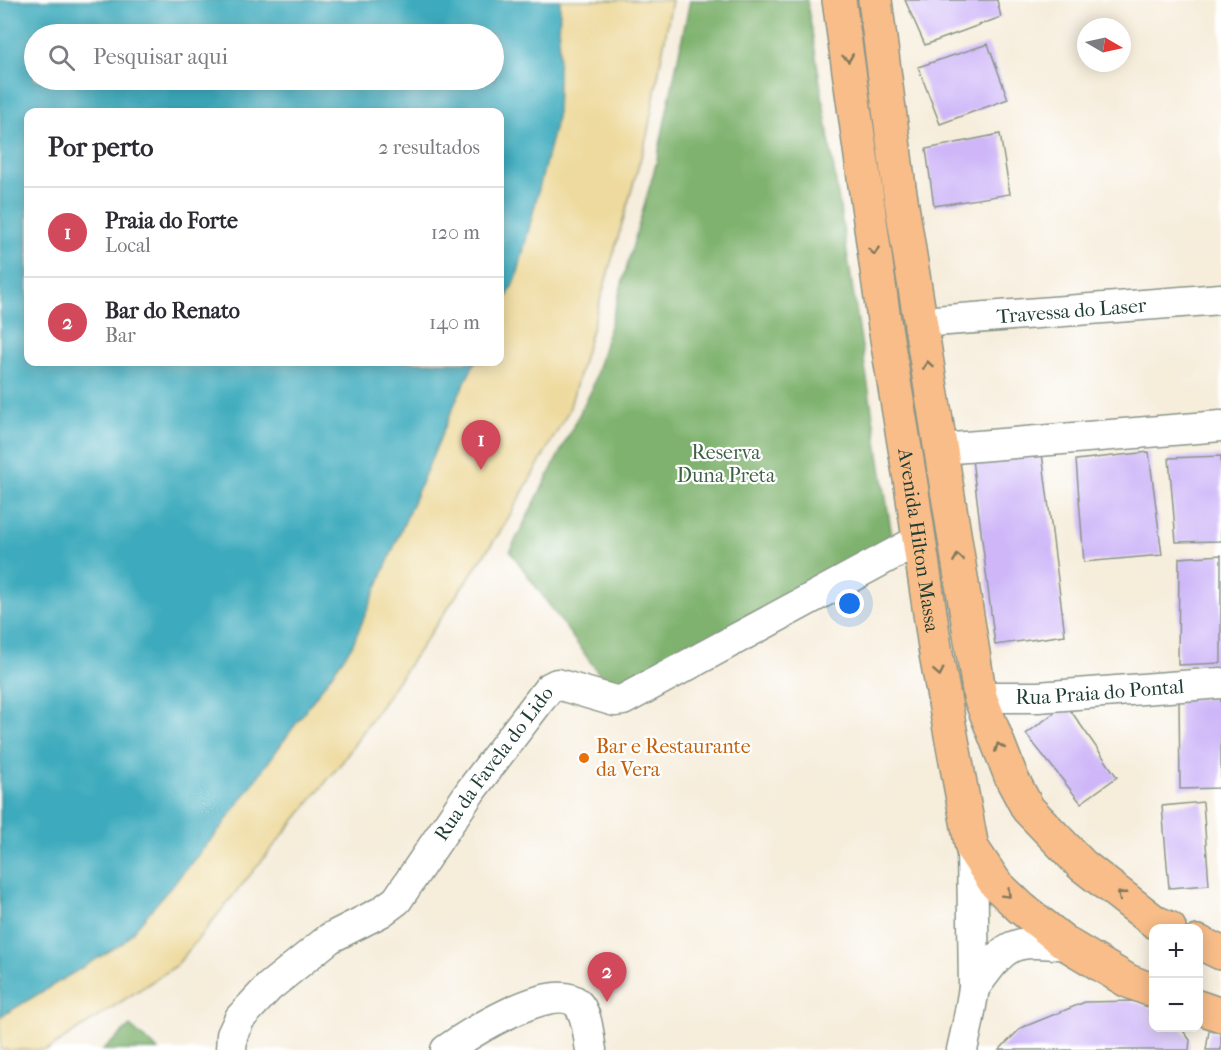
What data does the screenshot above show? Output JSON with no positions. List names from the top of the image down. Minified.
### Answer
{"streets":{"main road":["Avenida Hilton Massa"],"street":["Travessa do Laser","Rua Praia do Pontal","Rua da Favela do Lido"]},"crossings":[["Travessa do Laser","Avenida Hilton Massa"],["Avenida Hilton Massa","Rua Praia do Pontal"],["Avenida Hilton Massa","Rua da Favela do Lido"]],"parks":["Reserva Duna Preta"],"places":["Bar e Restaurante da Vera"],"north":"right","page":{"search":"Pesquisar aqui","heading":["Por perto","2 resultados"],"list":[{"mark":"1","name":"Praia do Forte","note":"Local","value":"120 m"},{"mark":"2","name":"Bar do Renato","note":"Bar","value":"140 m"}],"pins":["1","2"],"map_buttons":["+","−"]}}
